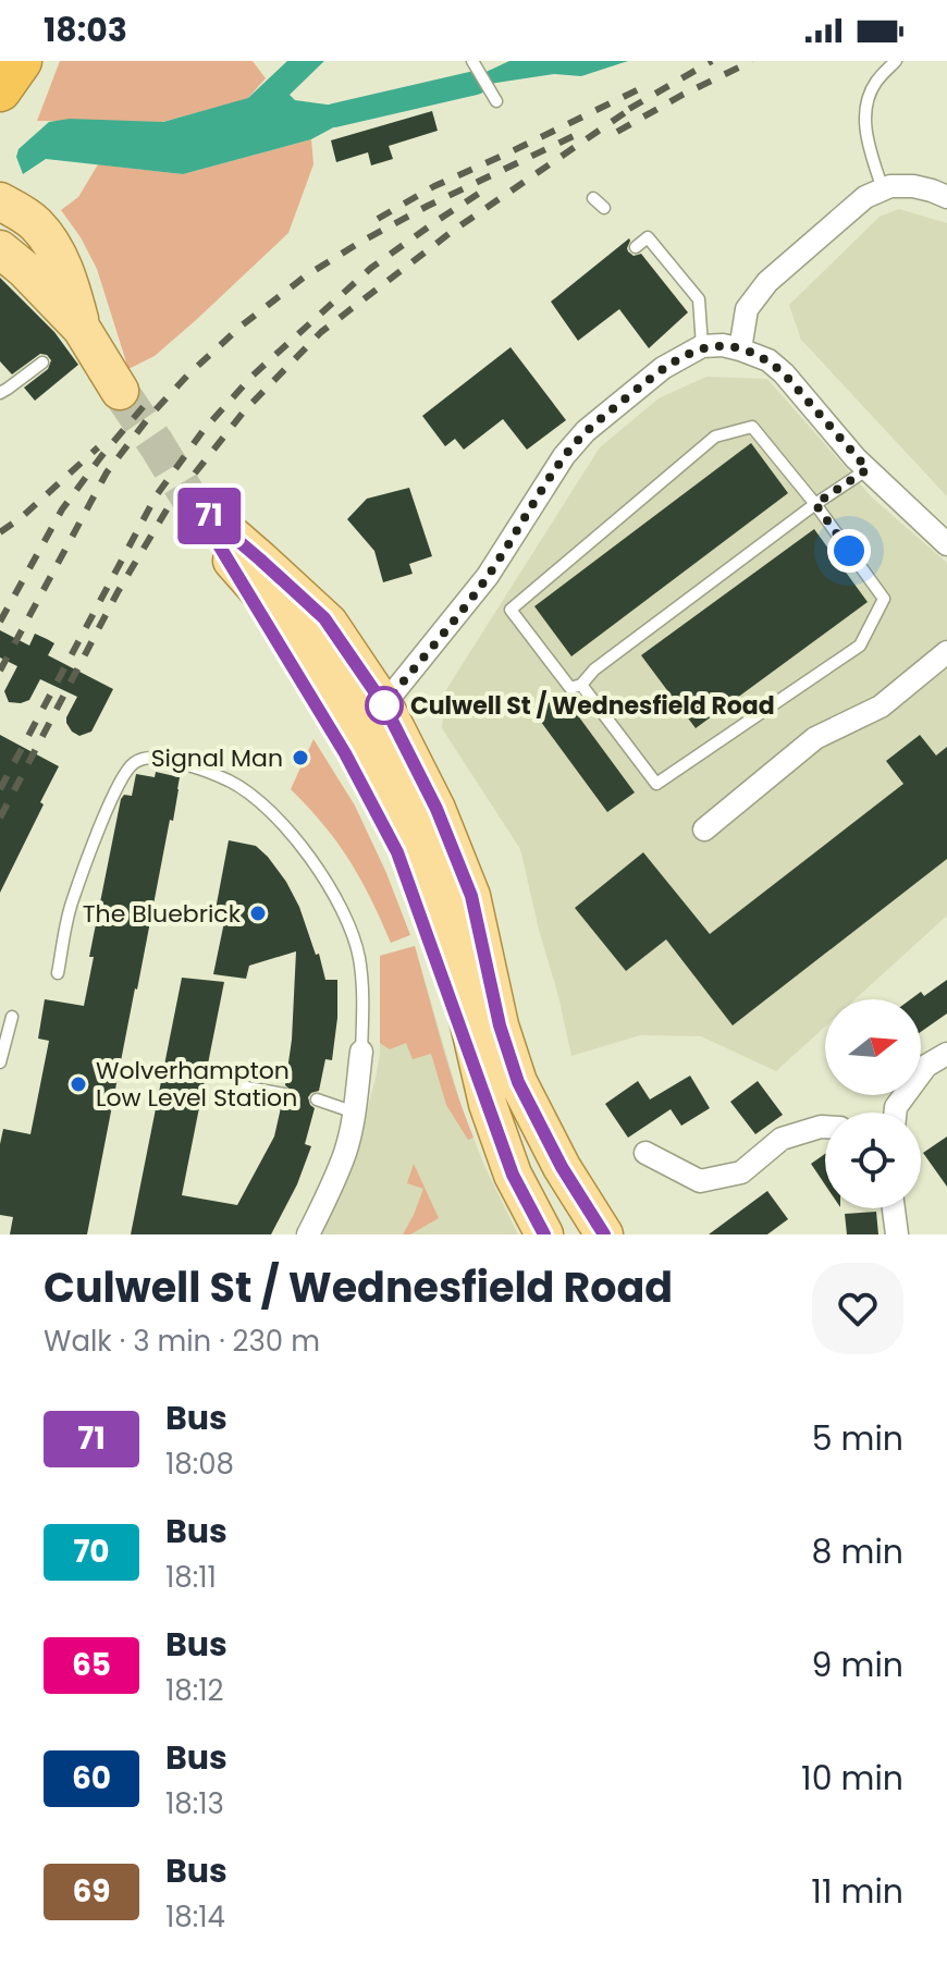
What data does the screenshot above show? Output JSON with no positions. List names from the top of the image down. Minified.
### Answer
{"places":["Culwell St / Wednesfield Road","Signal Man","The Bluebrick","Wolverhampton Low Level Station"],"lines":["bus line 71"],"north":"right","page":{"status":"18:03","on_map":"71","heading":["Culwell St / Wednesfield Road","Walk · 3 min · 230 m"],"list":[{"mark":"71","name":"Bus","note":"18:08","value":"5 min"},{"mark":"70","name":"Bus","note":"18:11","value":"8 min"},{"mark":"65","name":"Bus","note":"18:12","value":"9 min"},{"mark":"60","name":"Bus","note":"18:13","value":"10 min"},{"mark":"69","name":"Bus","note":"18:14","value":"11 min"}]}}
